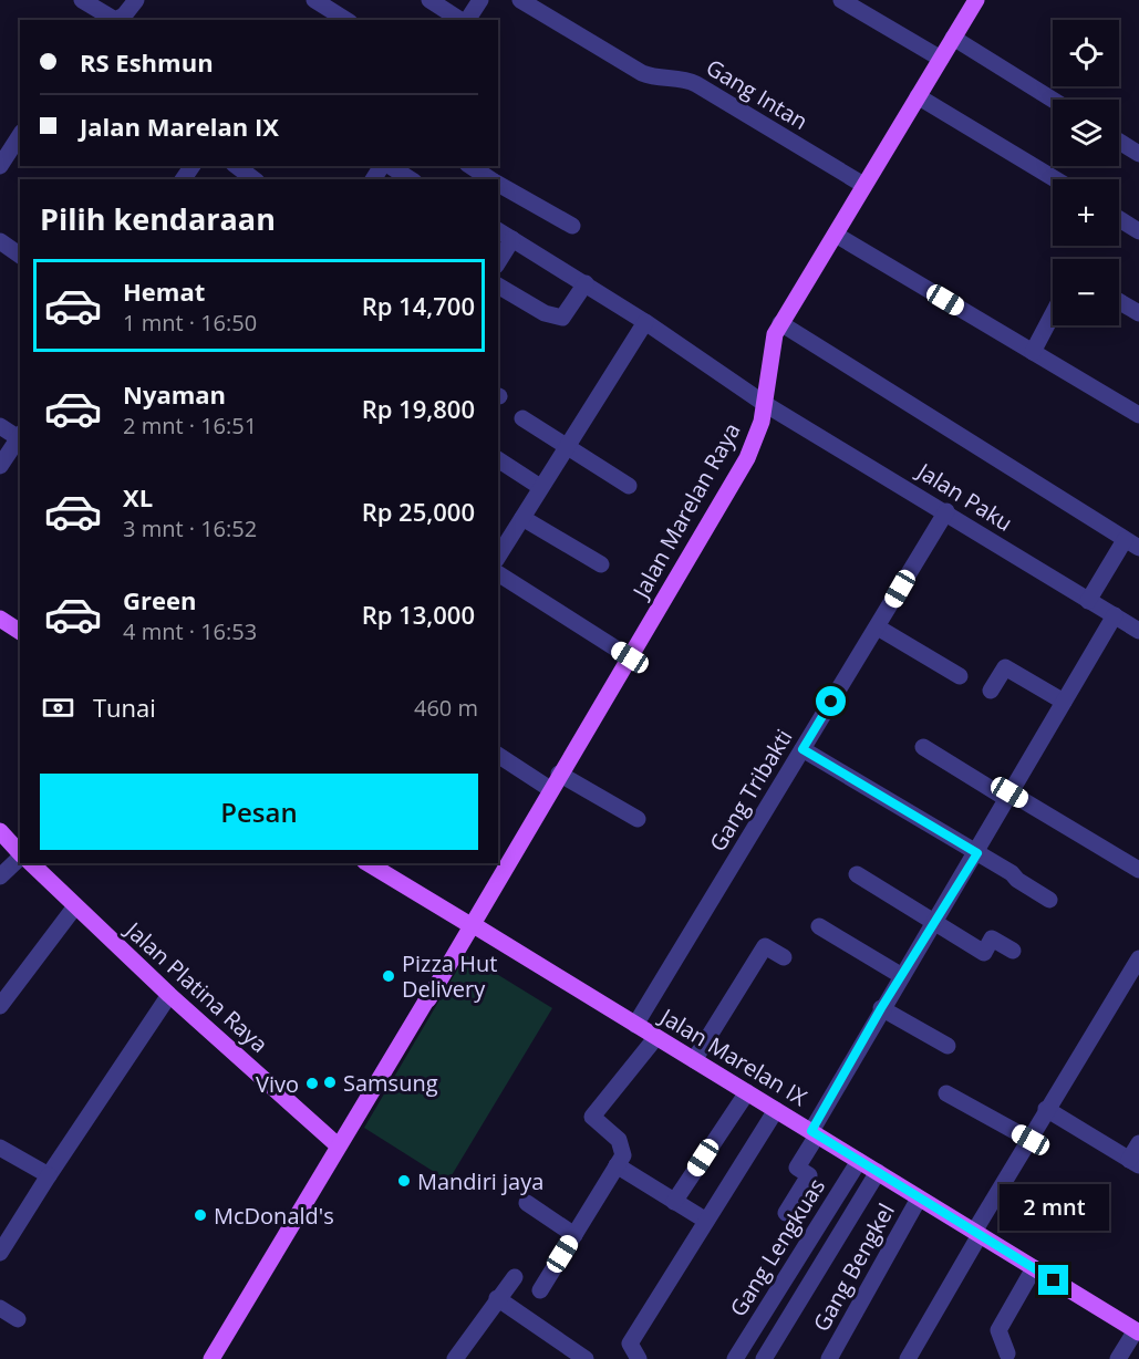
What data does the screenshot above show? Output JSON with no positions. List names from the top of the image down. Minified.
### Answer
{"streets":{"main road":["Jalan Marelan Raya","Jalan Platina Raya","Jalan Marelan IX"],"street":["Gang Intan","Jalan Paku","Gang Tribakti","Gang Lengkuas","Gang Bengkel"]},"crossings":[["Gang Intan","Jalan Marelan Raya"],["Jalan Paku","Jalan Marelan Raya"],["Jalan Paku","Gang Tribakti"],["Jalan Marelan Raya","Jalan Platina Raya"],["Jalan Marelan Raya","Jalan Marelan IX"],["Gang Tribakti","Jalan Marelan IX"],["Jalan Marelan IX","Gang Lengkuas"],["Jalan Marelan IX","Gang Bengkel"]],"places":["Pizza Hut Delivery","Samsung","Vivo","Mandiri jaya","McDonald's"],"page":{"map_buttons":["+","−"],"banner":["RS Eshmun","Jalan Marelan IX"],"heading":"Pilih kendaraan","list":[{"name":"Hemat","note":"1 mnt · 16:50","value":"Rp 14,700"},{"name":"Nyaman","note":"2 mnt · 16:51","value":"Rp 19,800"},{"name":"XL","note":"3 mnt · 16:52","value":"Rp 25,000"},{"name":"Green","note":"4 mnt · 16:53","value":"Rp 13,000"}],"pay":["Tunai","460 m"],"buttons":"Pesan","bubble":"2 mnt"}}
